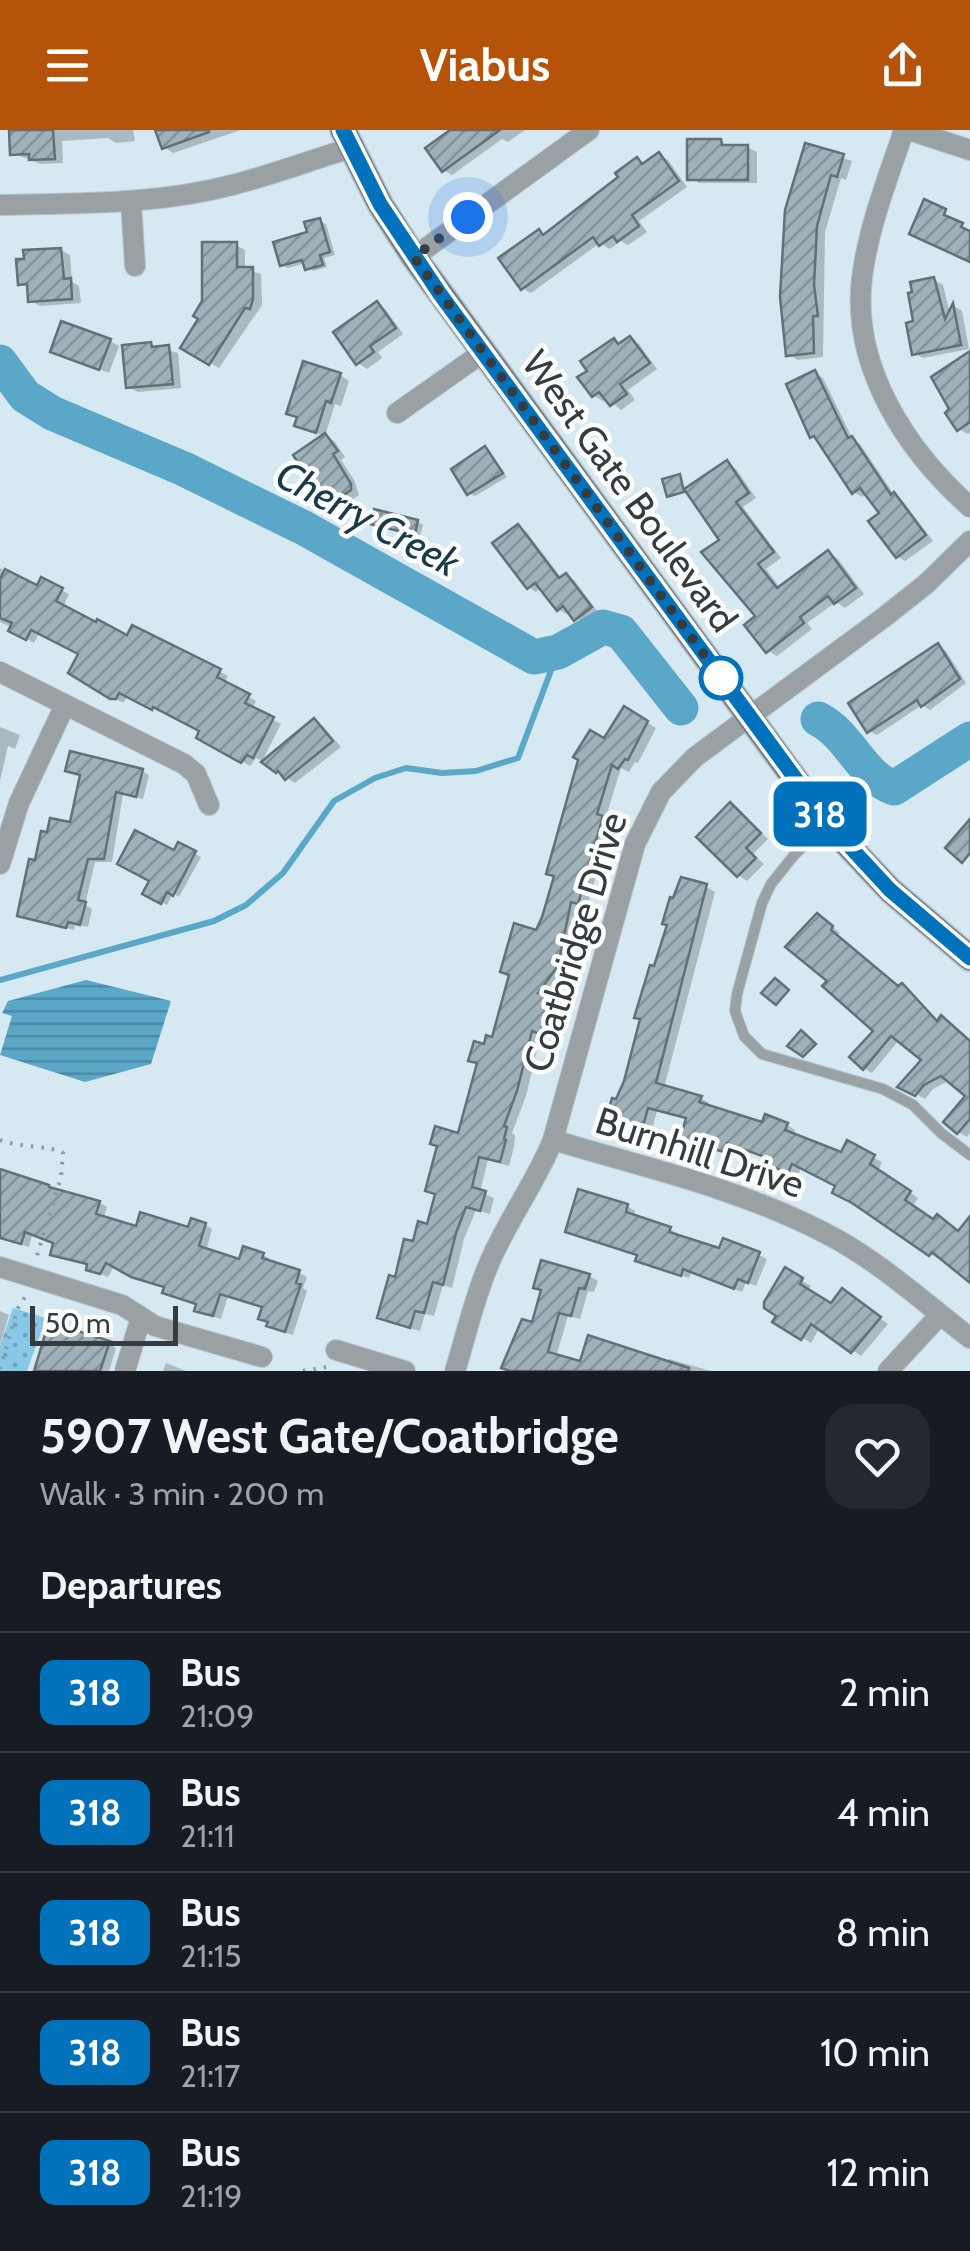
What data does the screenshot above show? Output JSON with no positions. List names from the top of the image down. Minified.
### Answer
{"streets":{"main road":["West Gate Boulevard"],"street":["Coatbridge Drive","Burnhill Drive"]},"crossings":[["West Gate Boulevard","Coatbridge Drive"],["Coatbridge Drive","Burnhill Drive"]],"water":["Cherry Creek"],"lines":["bus line 318"],"scale_bar":"50 m","page":{"header":"Viabus","on_map":"318","scale":"50 m","heading":[["5907 West Gate/Coatbridge","Walk · 3 min · 200 m"],"Departures"],"list":[{"mark":"318","name":"Bus","note":"21:09","value":"2 min"},{"mark":"318","name":"Bus","note":"21:11","value":"4 min"},{"mark":"318","name":"Bus","note":"21:15","value":"8 min"},{"mark":"318","name":"Bus","note":"21:17","value":"10 min"},{"mark":"318","name":"Bus","note":"21:19","value":"12 min"}]}}
